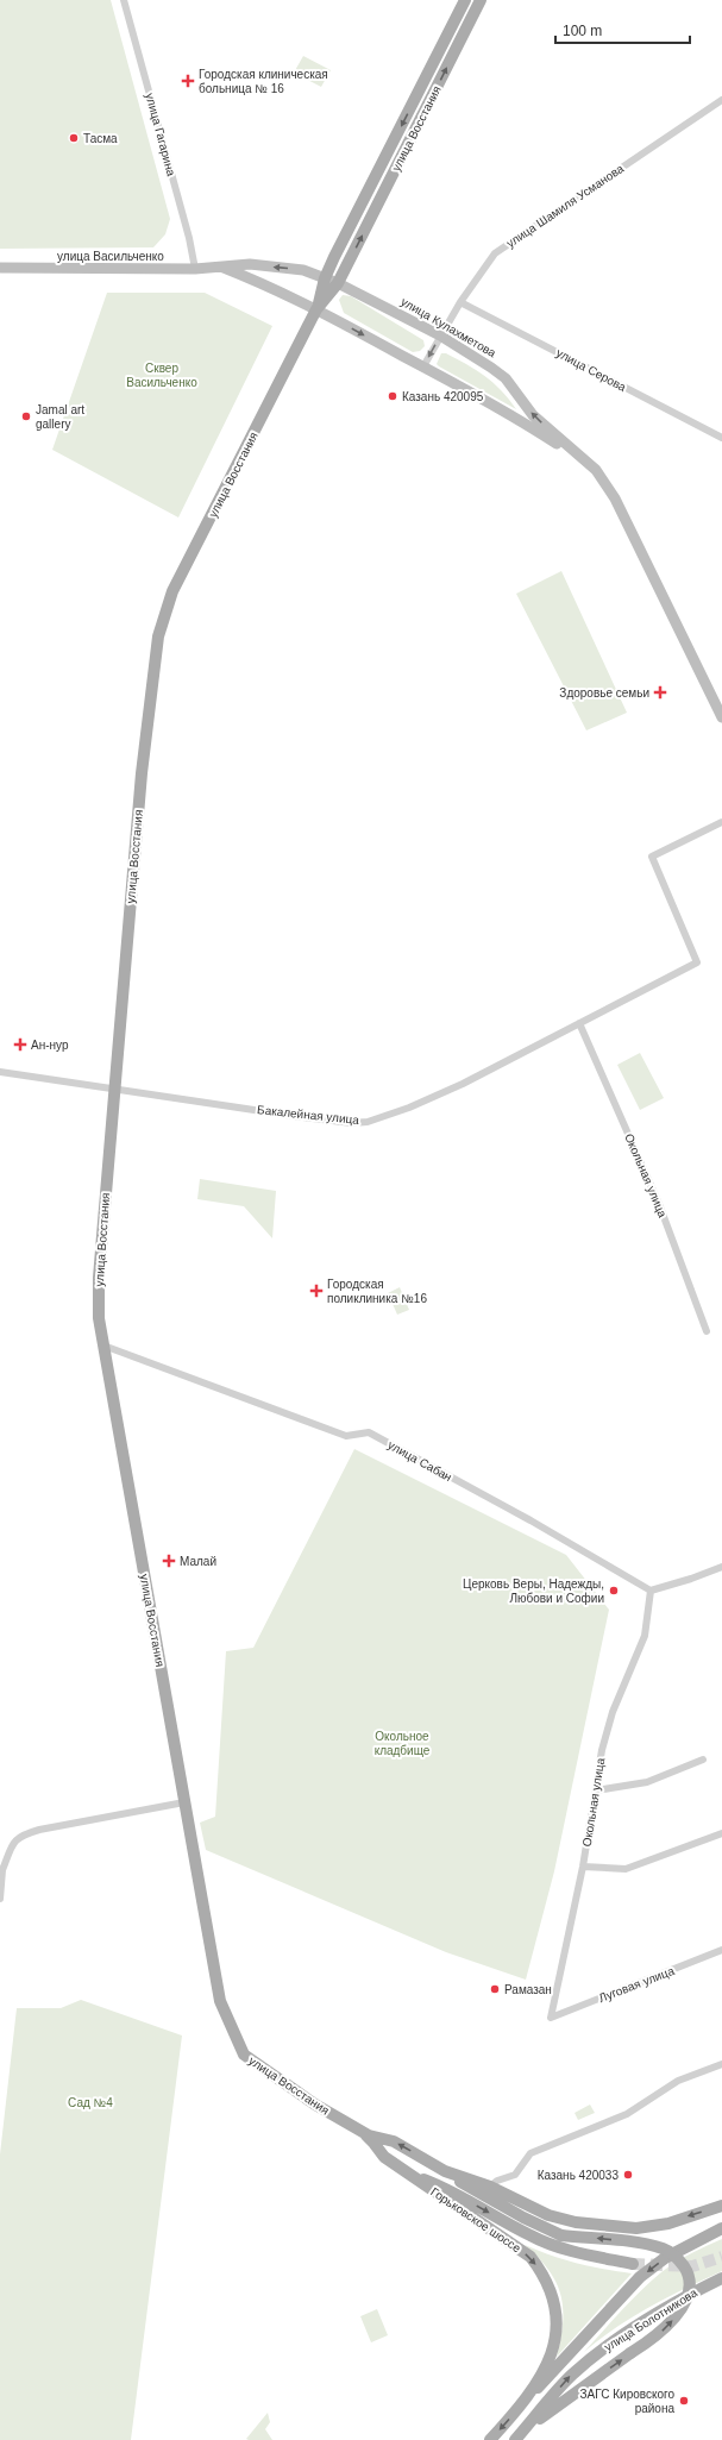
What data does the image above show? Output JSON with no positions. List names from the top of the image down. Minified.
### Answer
{"streets":{"main road":["улица Восстания","улица Васильченко","улица Кулахметова","Горьковское шоссе","улица Болотникова"],"street":["улица Гагарина","улица Шамиля Усманова","улица Серова","Бакалейная улица","Окольная улица","улица Сабан","Луговая улица"]},"crossings":[["улица Восстания","улица Васильченко"],["улица Восстания","улица Кулахметова"],["улица Восстания","Бакалейная улица"],["улица Восстания","улица Сабан"],["улица Восстания","Горьковское шоссе"],["улица Гагарина","улица Васильченко"],["улица Шамиля Усманова","улица Кулахметова"],["улица Шамиля Усманова","улица Серова"],["улица Васильченко","улица Кулахметова"],["Бакалейная улица","Окольная улица"],["Окольная улица","улица Сабан"],["Окольная улица","Луговая улица"]],"parks":["Сквер Васильченко","Окольное кладбище","Сад №4"],"places":{"health":["Городская клиническая больница № 16","Здоровье семьи","Ан-нур","Городская поликлиника №16","Малай"],"other":["Тасма","Казань 420095","Jamal art gallery","Церковь Веры, Надежды, Любови и Софии","Рамазан","Казань 420033","ЗАГС Кировского района"]},"scale_bar":"100 m"}
